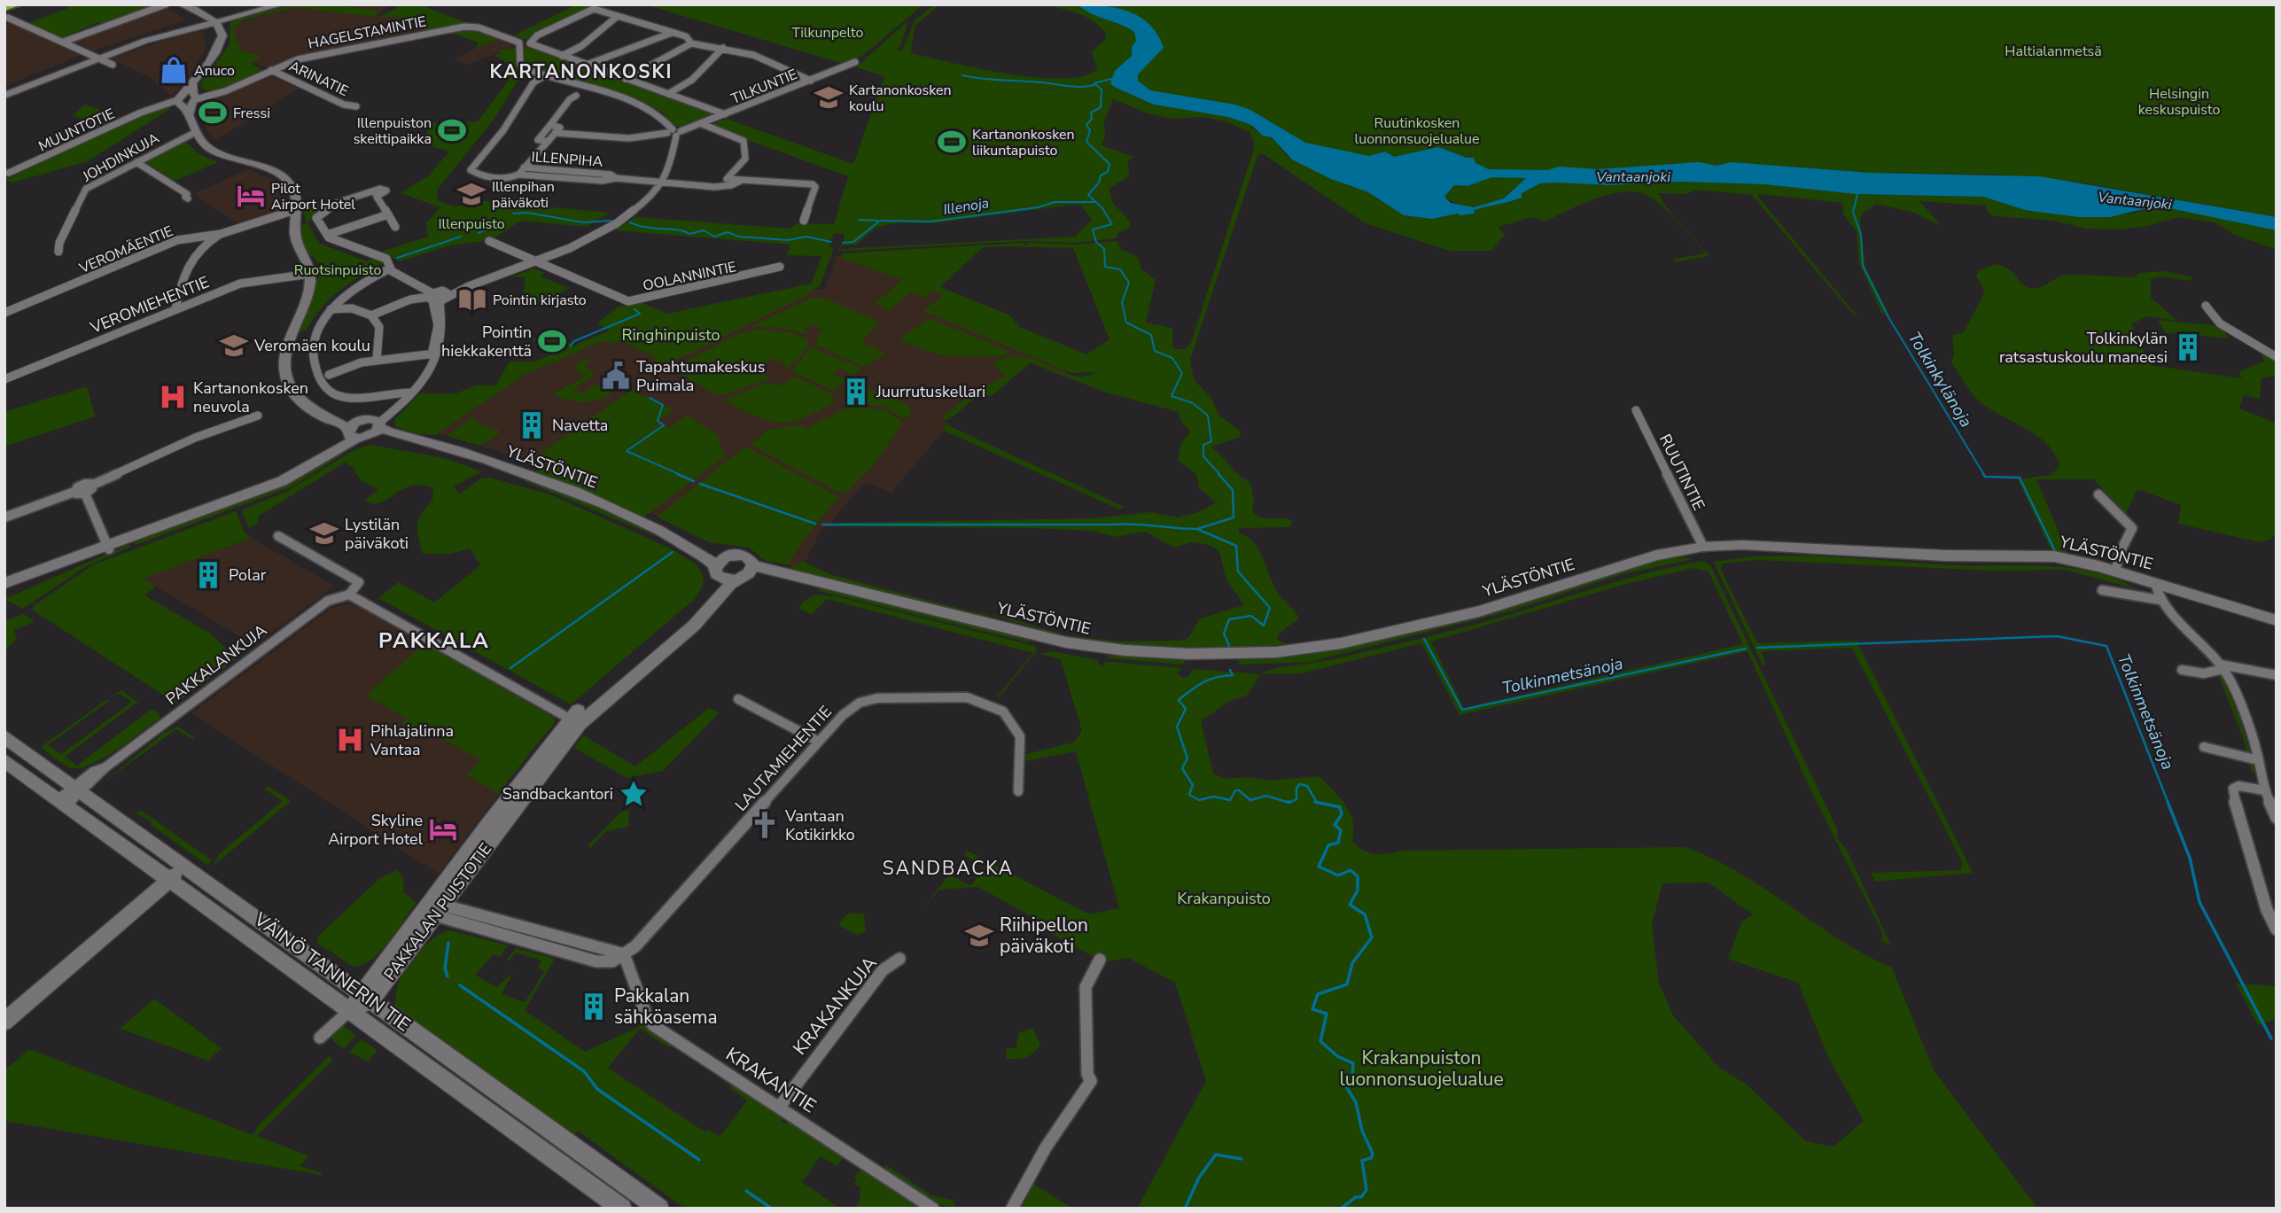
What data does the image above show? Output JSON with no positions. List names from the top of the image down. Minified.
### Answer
{"streets":{"main road":["YLÄSTÖNTIE","PAKKALAN PUISTOTIE","VÄINÖ TANNERIN TIE"],"street":["HAGELSTAMINTIE","ARINATIE","TILKUNTIE","MUUNTOTIE","JOHDINKUJA","ILLENPIHA","VEROMÄENTIE","OOLANNINTIE","VEROMIEHENTIE","RUUTINTIE","PAKKALANKUJA","LAUTAMIEHENTIE","KRAKANKUJA","KRAKANTIE"]},"crossings":[["HAGELSTAMINTIE","ARINATIE"],["HAGELSTAMINTIE","MUUNTOTIE"],["VEROMIEHENTIE","YLÄSTÖNTIE"],["YLÄSTÖNTIE","RUUTINTIE"],["YLÄSTÖNTIE","PAKKALAN PUISTOTIE"],["PAKKALANKUJA","VÄINÖ TANNERIN TIE"],["LAUTAMIEHENTIE","PAKKALAN PUISTOTIE"],["LAUTAMIEHENTIE","KRAKANTIE"],["PAKKALAN PUISTOTIE","VÄINÖ TANNERIN TIE"],["KRAKANKUJA","KRAKANTIE"]],"districts":["KARTANONKOSKI","PAKKALA","SANDBACKA"],"water":["Vantaanjoki","Illenoja","Tolkinkylänoja","Tolkinmetsänoja"],"parks":["Tilkunpelto","Haltialanmetsä","Helsingin keskuspuisto","Ruutinkosken luonnonsuojelualue","Illenpuisto","Ruotsinpuisto","Ringhinpuisto","Krakanpuisto","Krakanpuiston luonnonsuojelualue"],"places":{"shop":["Anuco"],"school or university":["Kartanonkosken koulu","Illenpihan päiväkoti","Veromäen koulu","Lystilän päiväkoti","Riihipellon päiväkoti"],"sports":["Fressi","Illenpuiston skeittipaikka","Kartanonkosken liikuntapuisto","Pointin hiekkakenttä"],"hotel":["Pilot Airport Hotel","Skyline Airport Hotel"],"library":["Pointin kirjasto"],"building":["Tolkinkylän ratsastuskoulu maneesi","Juurrutuskellari","Navetta","Polar","Pakkalan sähköasema"],"public building":["Tapahtumakeskus Puimala"],"hospital":["Kartanonkosken neuvola","Pihlajalinna Vantaa"],"place":["Sandbackantori"],"church":["Vantaan Kotikirkko"]}}
